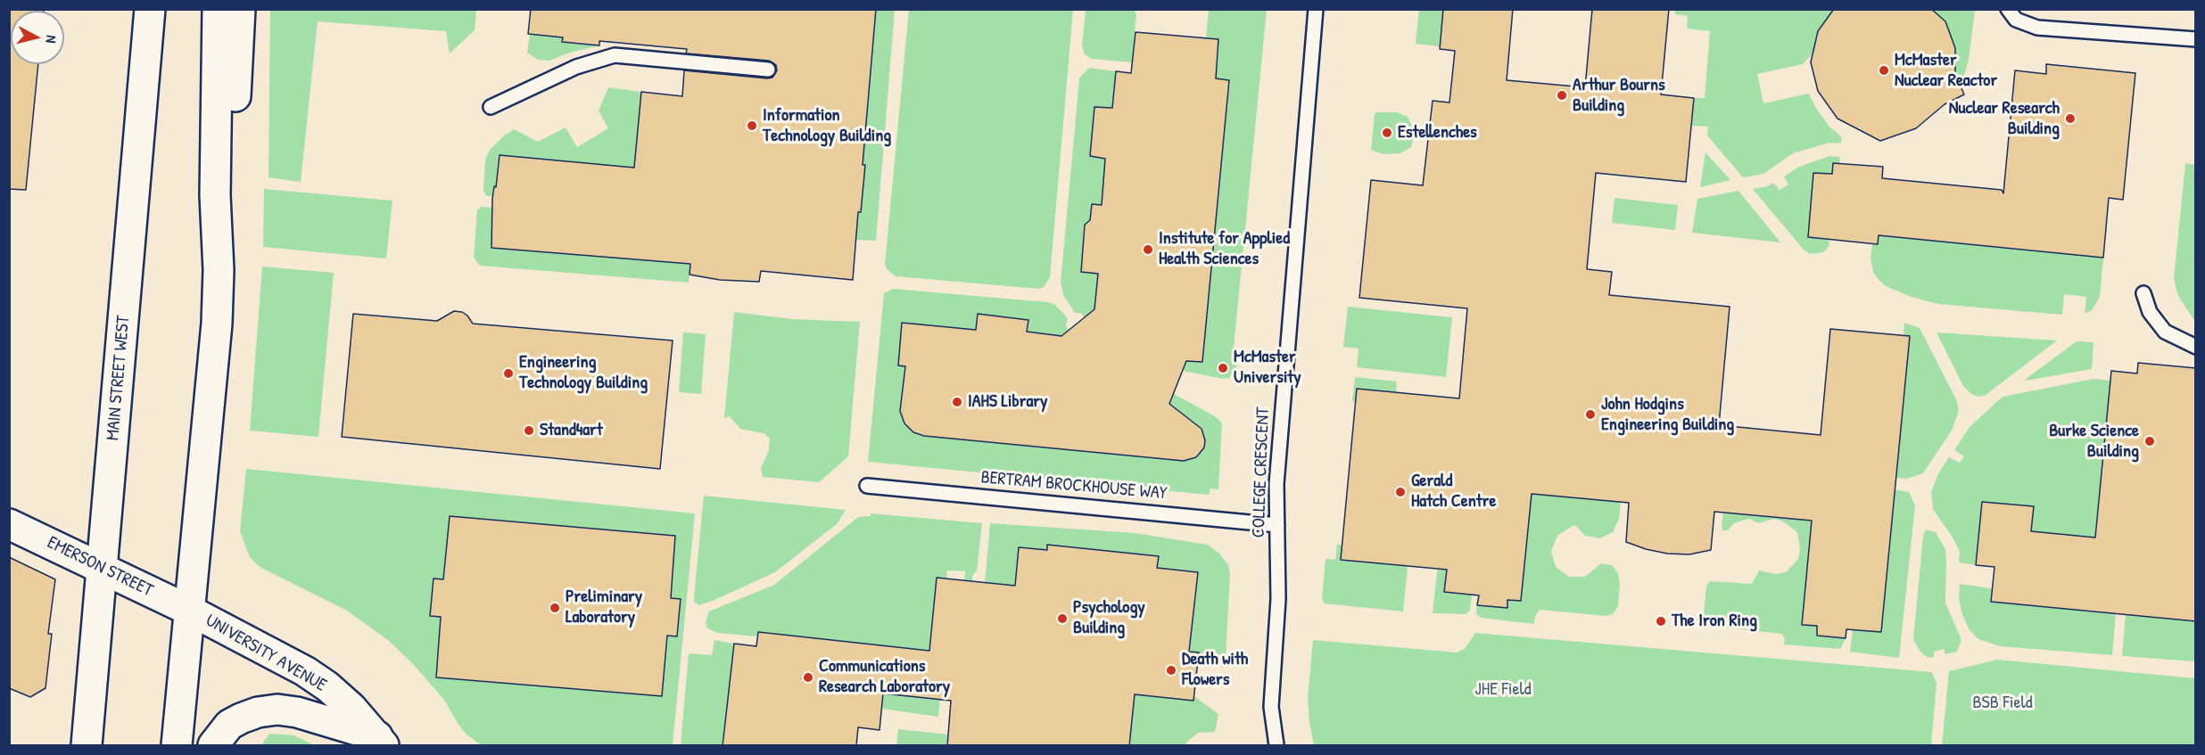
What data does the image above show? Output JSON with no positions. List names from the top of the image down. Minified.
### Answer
{"streets":{"main road":["MAIN STREET WEST","EMERSON STREET","UNIVERSITY AVENUE"],"lane":["COLLEGE CRESCENT","BERTRAM BROCKHOUSE WAY"]},"crossings":[["MAIN STREET WEST","EMERSON STREET"],["COLLEGE CRESCENT","BERTRAM BROCKHOUSE WAY"],["EMERSON STREET","UNIVERSITY AVENUE"]],"parks":["JHE Field","BSB Field"],"places":["McMaster Nuclear Reactor","Arthur Bourns Building","Nuclear Research Building","Information Technology Building","Estellenches","Institute for Applied Health Sciences","McMaster University","Engineering Technology Building","IAHS Library","John Hodgins Engineering Building","Stand4art","Burke Science Building","Gerald Hatch Centre","Preliminary Laboratory","Psychology Building","The Iron Ring","Death with Flowers","Communications Research Laboratory"],"north":"right"}
